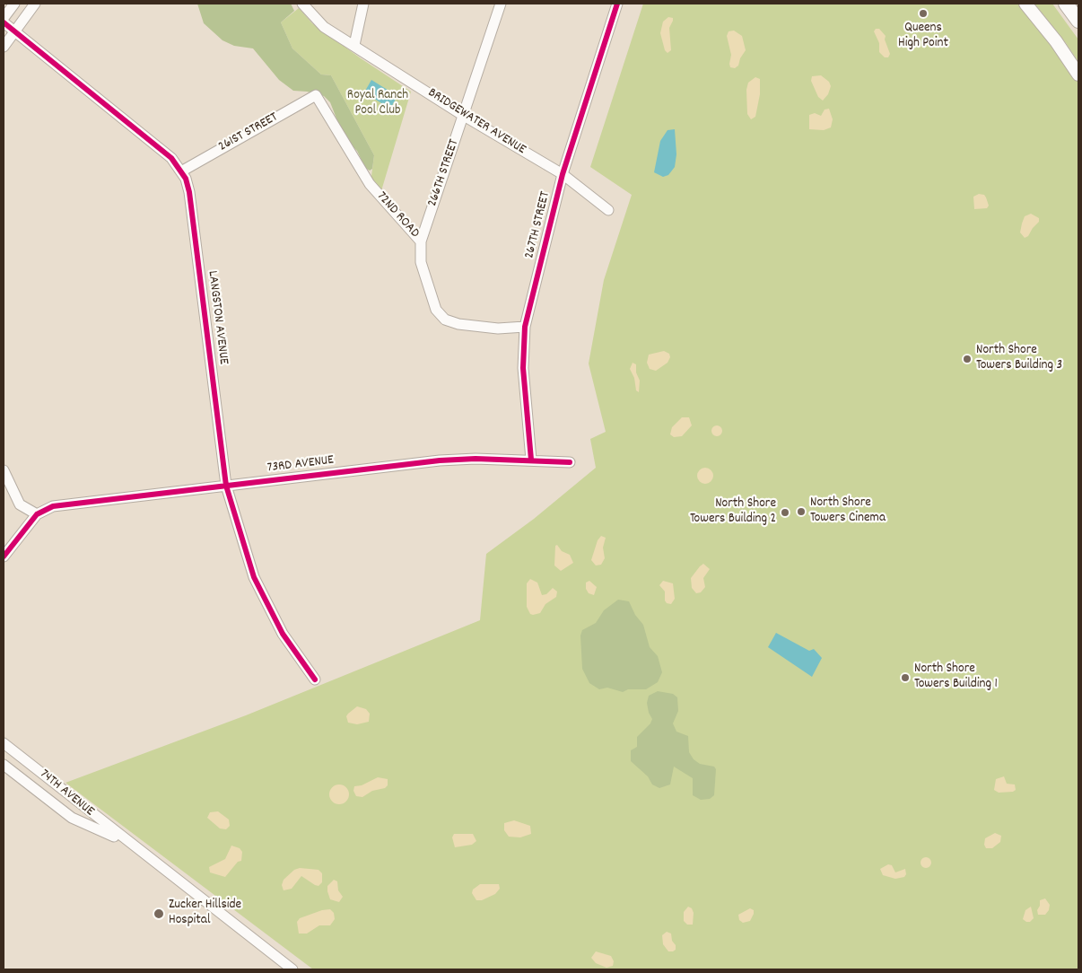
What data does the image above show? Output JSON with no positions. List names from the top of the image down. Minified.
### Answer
{"streets":{"street":["BRIDGEWATER AVENUE","261ST STREET","266TH STREET","72ND ROAD","267TH STREET","LANGSTON AVENUE","73RD AVENUE","74TH AVENUE"]},"crossings":[["BRIDGEWATER AVENUE","266TH STREET"],["BRIDGEWATER AVENUE","267TH STREET"],["261ST STREET","72ND ROAD"],["261ST STREET","LANGSTON AVENUE"],["266TH STREET","72ND ROAD"],["72ND ROAD","267TH STREET"],["267TH STREET","73RD AVENUE"],["LANGSTON AVENUE","73RD AVENUE"]],"parks":["Royal Ranch Pool Club"],"places":["Queens High Point","North Shore Towers Building 3","North Shore Towers Cinema","North Shore Towers Building 2","North Shore Towers Building 1","Zucker Hillside Hospital"]}
